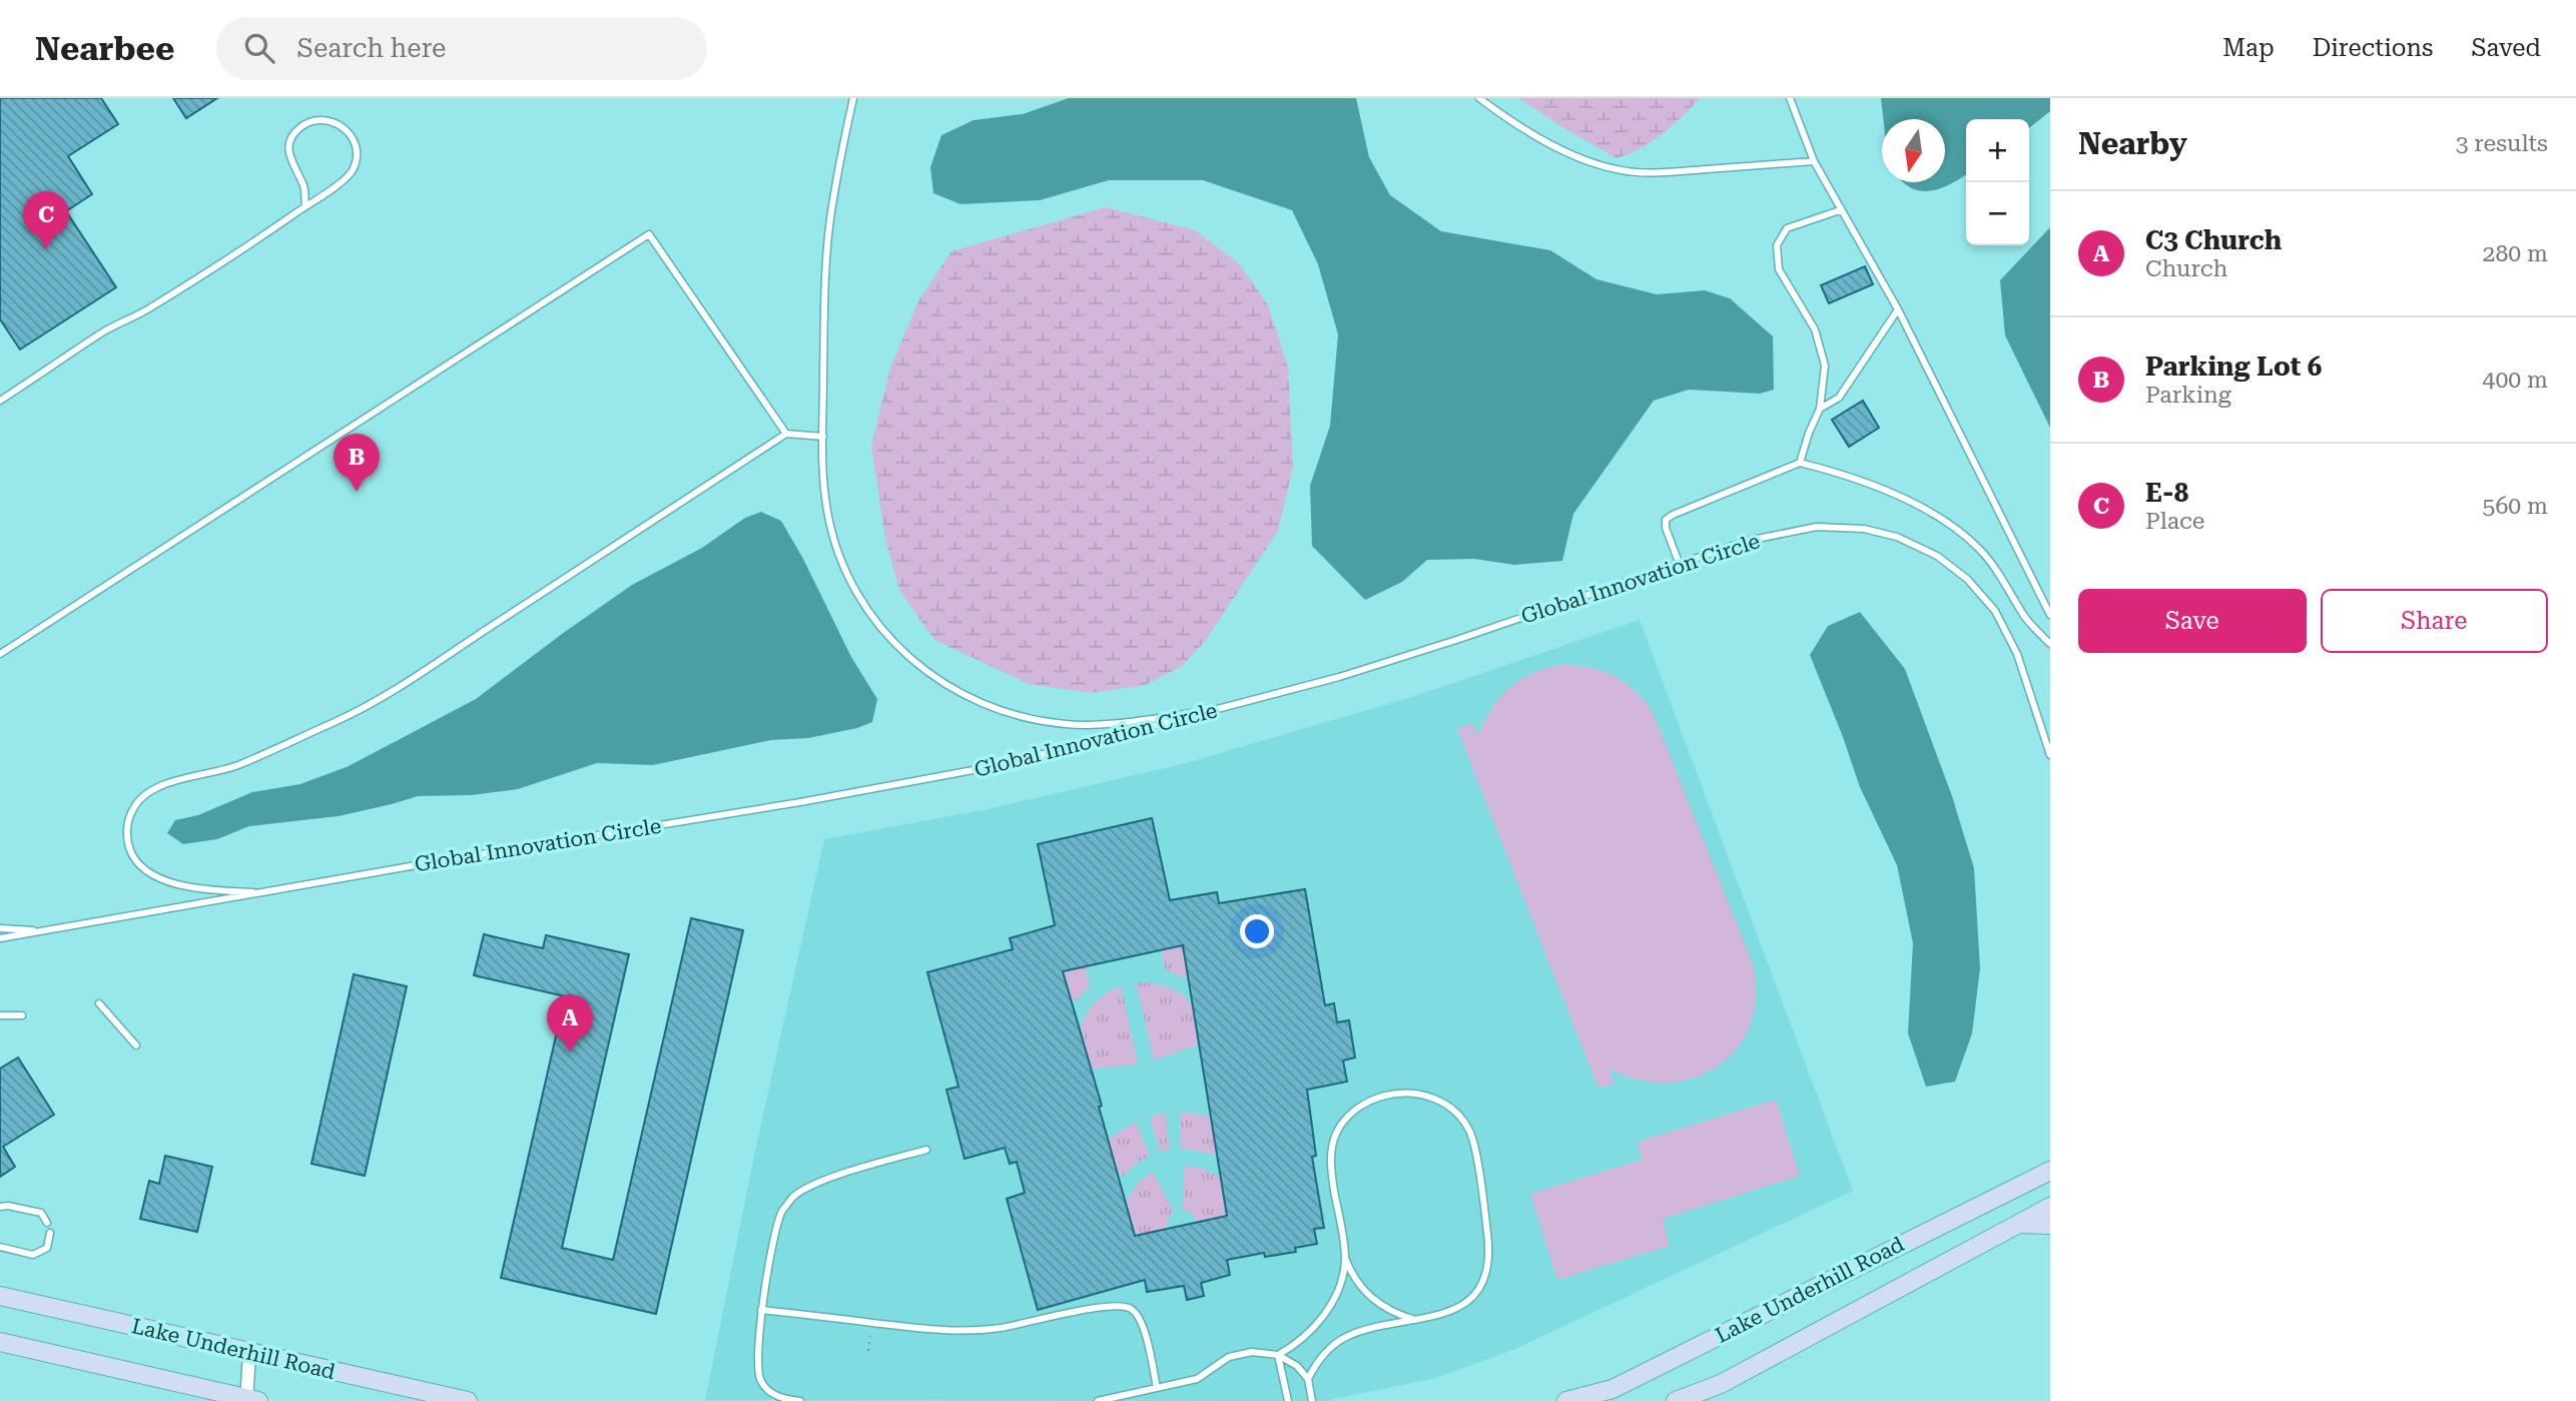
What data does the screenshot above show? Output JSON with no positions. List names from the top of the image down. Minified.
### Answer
{"streets":{"street":["Lake Underhill Road"],"lane":["Global Innovation Circle"]},"north":"bottom","page":{"header":"Nearbee","search":"Search here","nav":["Map","Directions","Saved"],"heading":["Nearby","3 results"],"map_buttons":["+","−"],"list":[{"mark":"A","name":"C3 Church","note":"Church","value":"280 m"},{"mark":"B","name":"Parking Lot 6","note":"Parking","value":"400 m"},{"mark":"C","name":"E-8","note":"Place","value":"560 m"}],"pins":["C","B","A"],"buttons":["Save","Share"]}}
